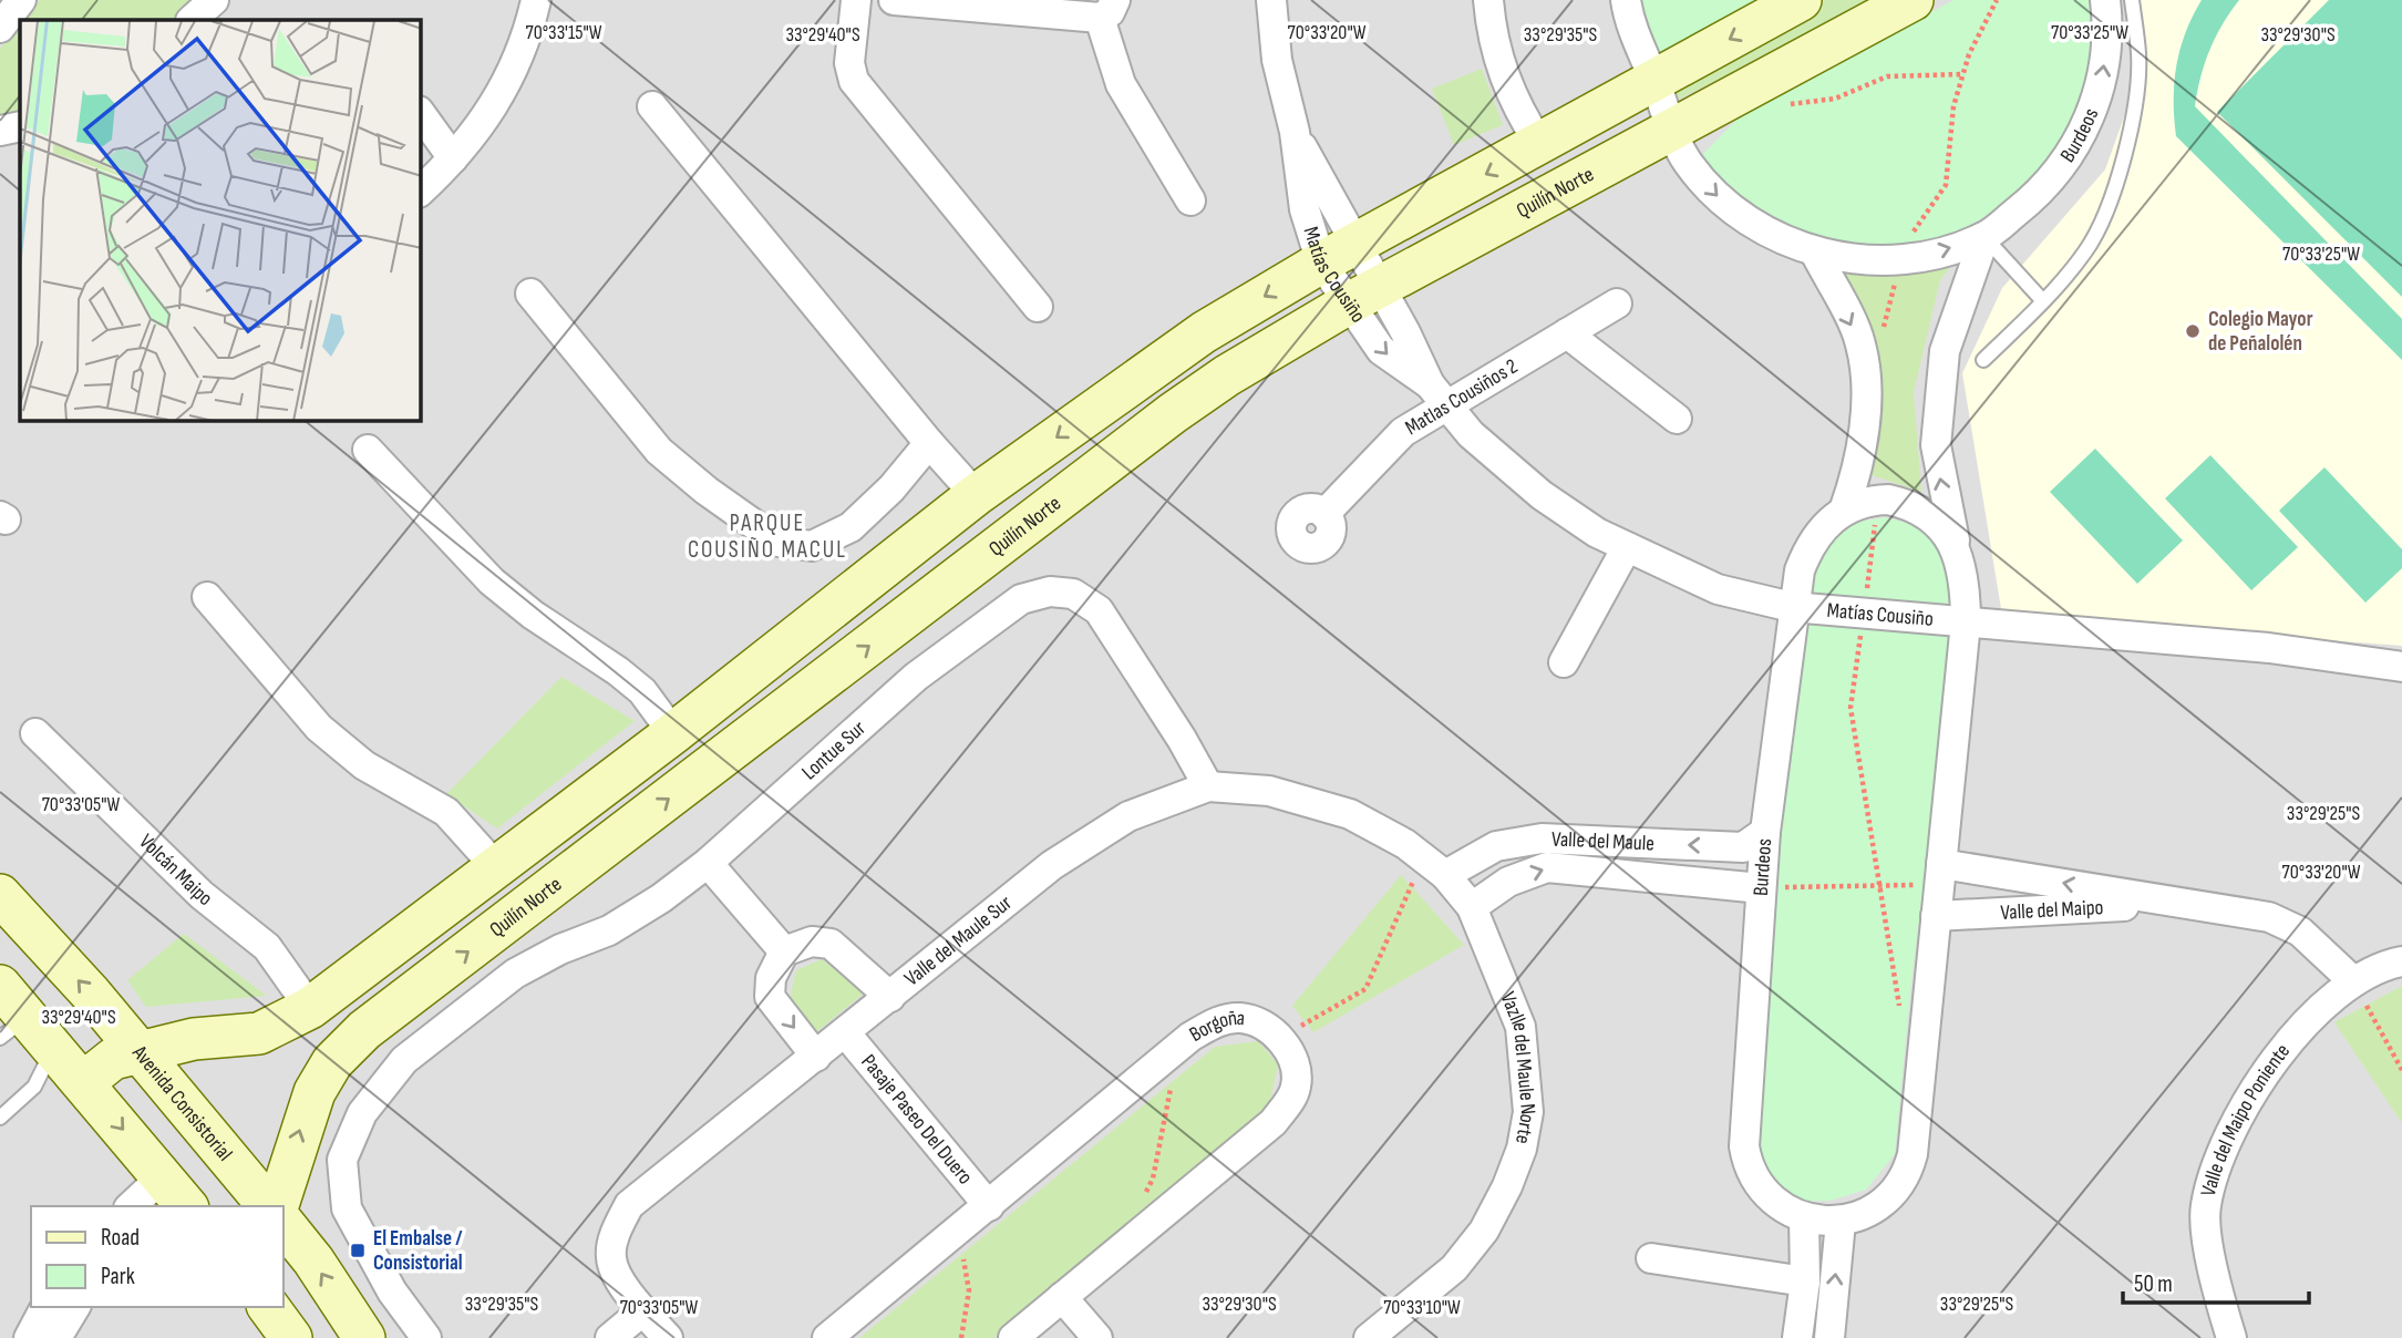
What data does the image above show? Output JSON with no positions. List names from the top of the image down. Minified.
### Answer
{"streets":{"street":["Burdeos","Quilín Norte","Matías Cousiño","MatIas Cousiños 2","Lontue Sur","Valle del Maule","Volcán Maipo","Valle del Maipo","Valle del Maule Sur","Borgoña","Vazlle del Maule Norte","Avenida Consistorial","Pasaje Paseo Del Duero","Valle del Maipo Poniente"]},"crossings":[["Burdeos","Quilín Norte"],["Burdeos","Matías Cousiño"],["Burdeos","Valle del Maule"],["Burdeos","Valle del Maipo"],["Quilín Norte","Matías Cousiño"],["Matías Cousiño","MatIas Cousiños 2"],["Lontue Sur","Valle del Maule Sur"],["Valle del Maule","Valle del Maule Sur"],["Valle del Maule","Vazlle del Maule Norte"],["Valle del Maipo","Valle del Maipo Poniente"],["Valle del Maule Sur","Vazlle del Maule Norte"],["Valle del Maule Sur","Pasaje Paseo Del Duero"],["Borgoña","Pasaje Paseo Del Duero"]],"districts":["PARQUE COUSIÑO MACUL"],"places":{"other":["Colegio Mayor de Peñalolén"],"transit":["El Embalse / Consistorial"]},"legend":["Road","Park"],"scale_bar":"50 m","coordinates":["70°33'15\"W","70°33'20\"W","70°33'25\"W","33°29'40\"S","33°29'35\"S","33°29'30\"S","70°33'05\"W","33°29'25\"S","70°33'10\"W"]}
